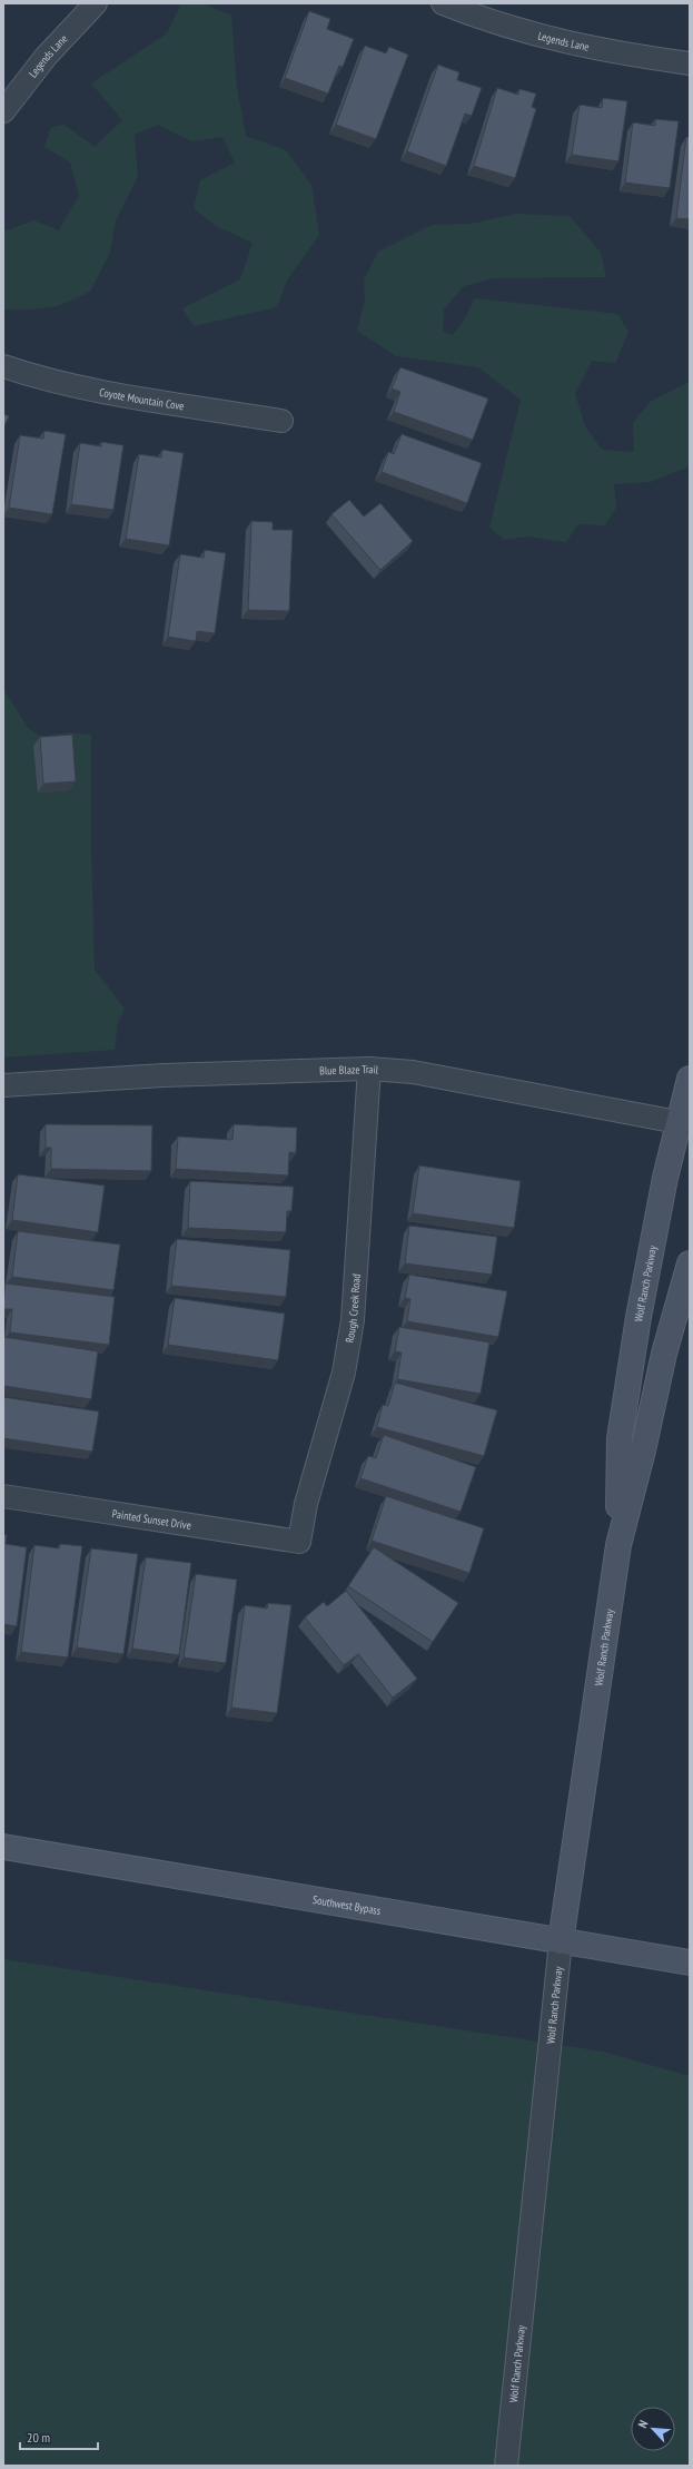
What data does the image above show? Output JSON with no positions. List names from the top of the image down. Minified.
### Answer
{"streets":{"street":["Legends Lane","Coyote Mountain Cove","Blue Blaze Trail","Wolf Ranch Parkway","Rough Creek Road","Painted Sunset Drive","Southwest Bypass"]},"crossings":[["Blue Blaze Trail","Wolf Ranch Parkway"],["Blue Blaze Trail","Rough Creek Road"],["Wolf Ranch Parkway","Southwest Bypass"],["Rough Creek Road","Painted Sunset Drive"]],"scale_bar":"20 m","north":"top left"}
